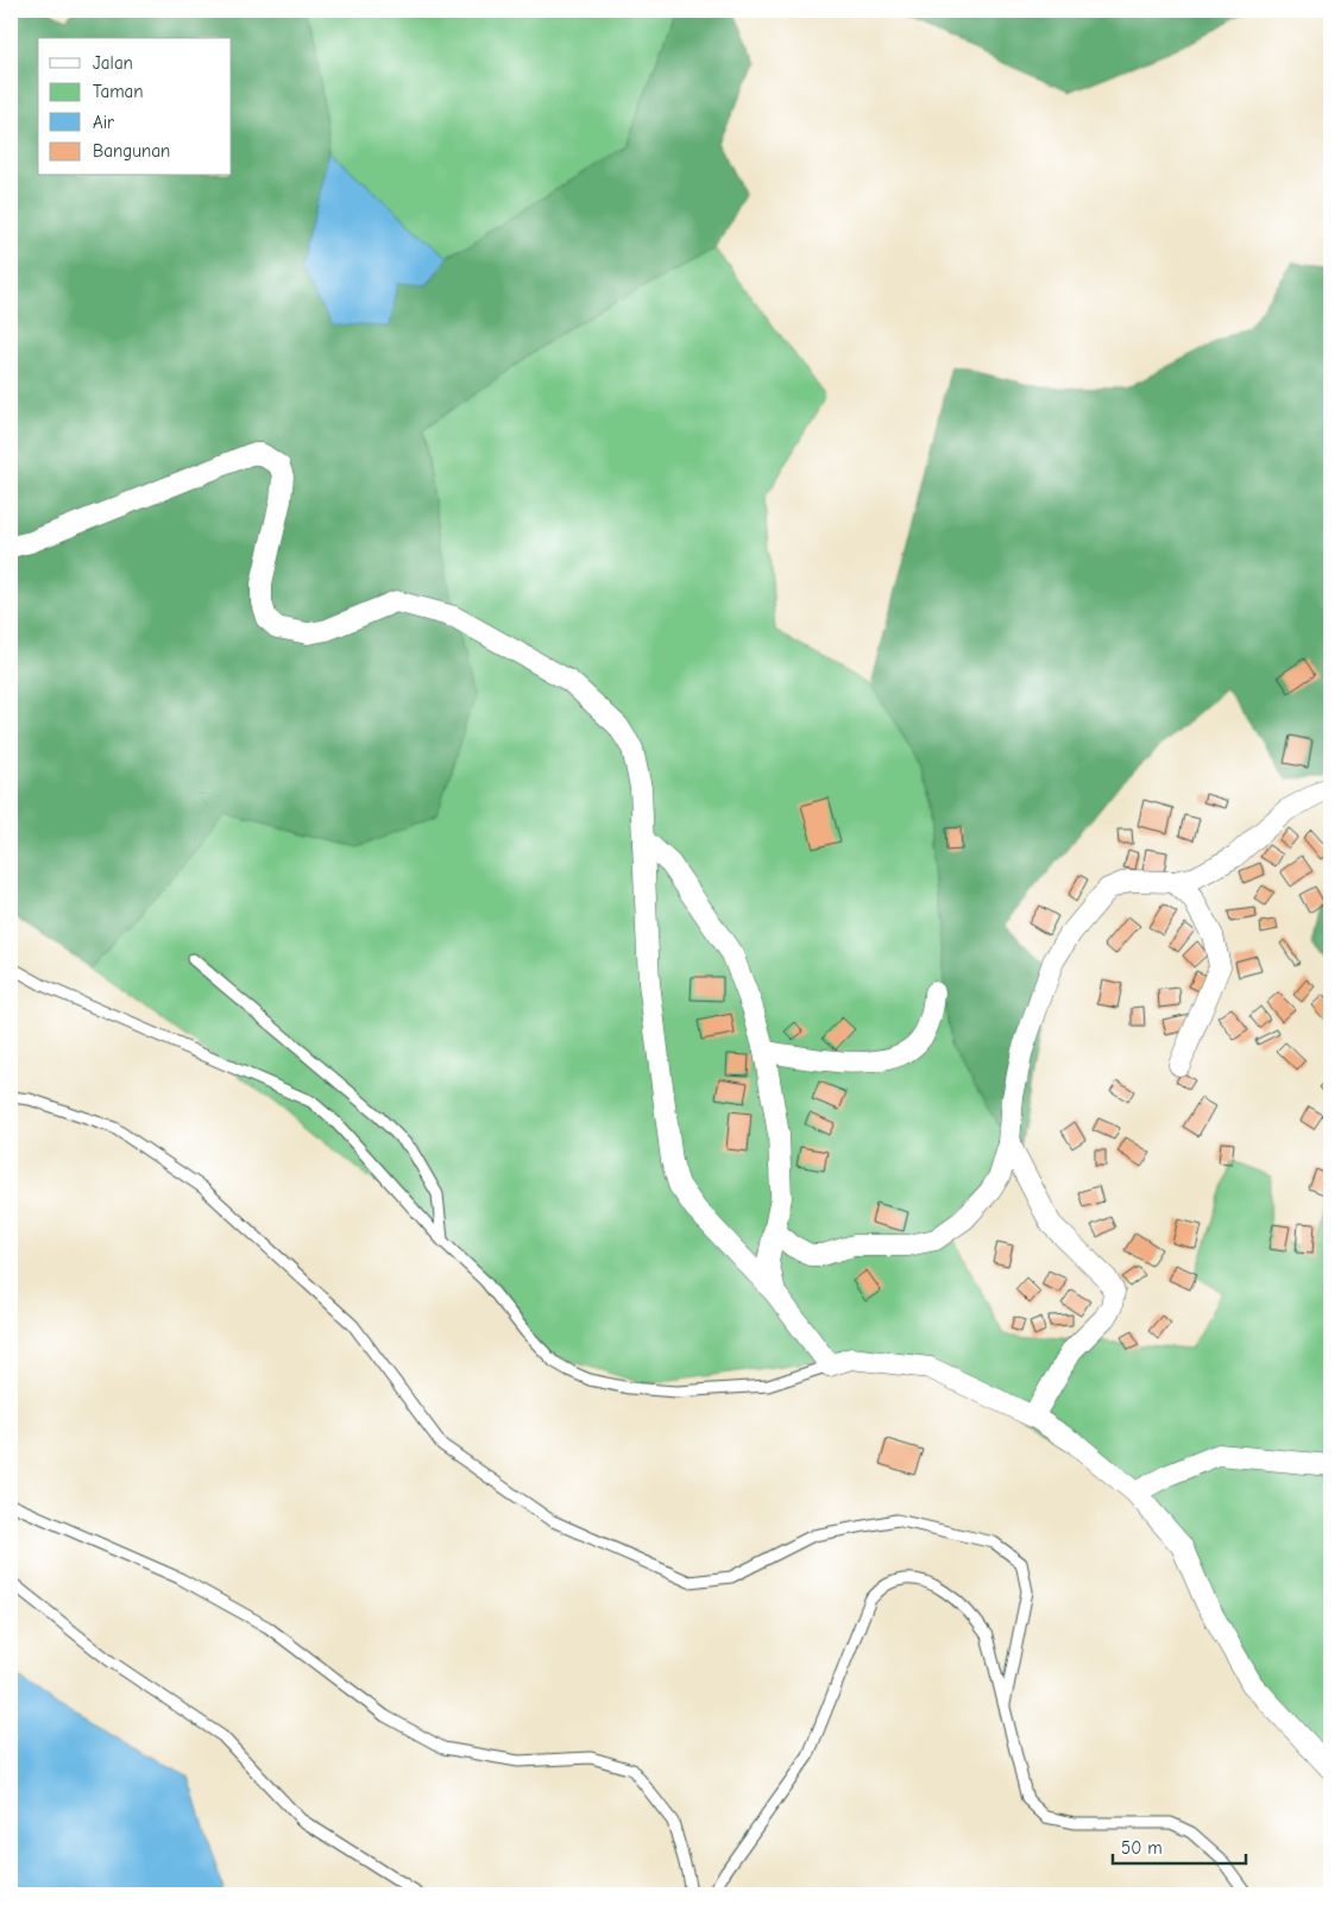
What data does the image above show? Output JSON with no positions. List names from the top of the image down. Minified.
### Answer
{"legend":["Jalan","Taman","Air","Bangunan"],"scale_bar":"50 m"}
